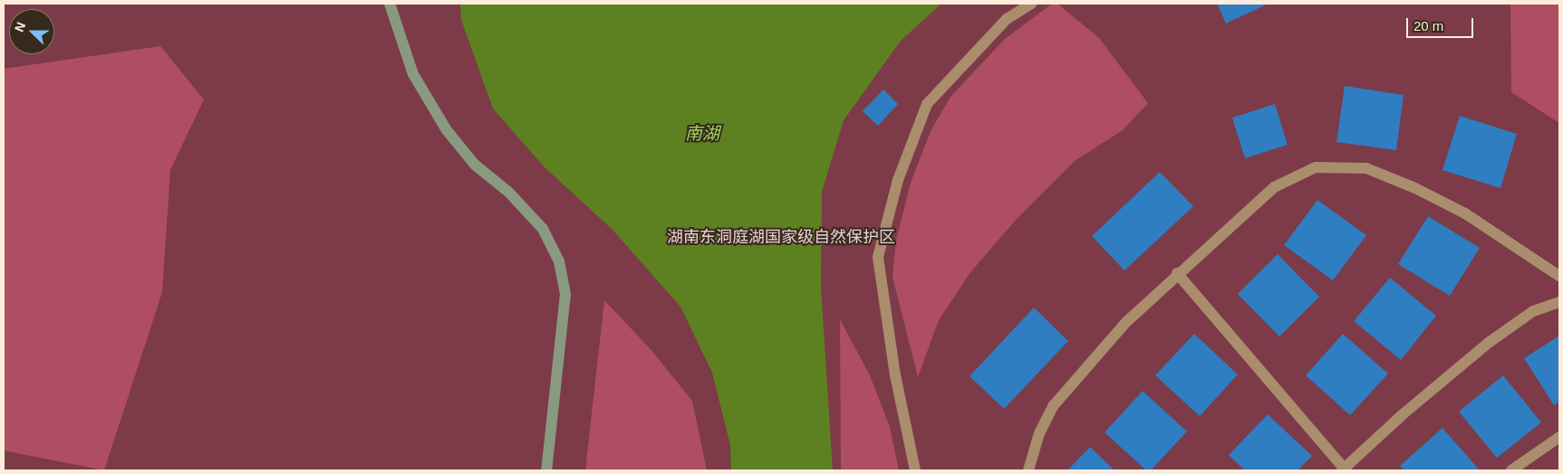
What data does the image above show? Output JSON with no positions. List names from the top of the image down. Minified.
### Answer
{"water":["南湖"],"parks":["湖南东洞庭湖国家级自然保护区"],"scale_bar":"20 m","north":"left"}
